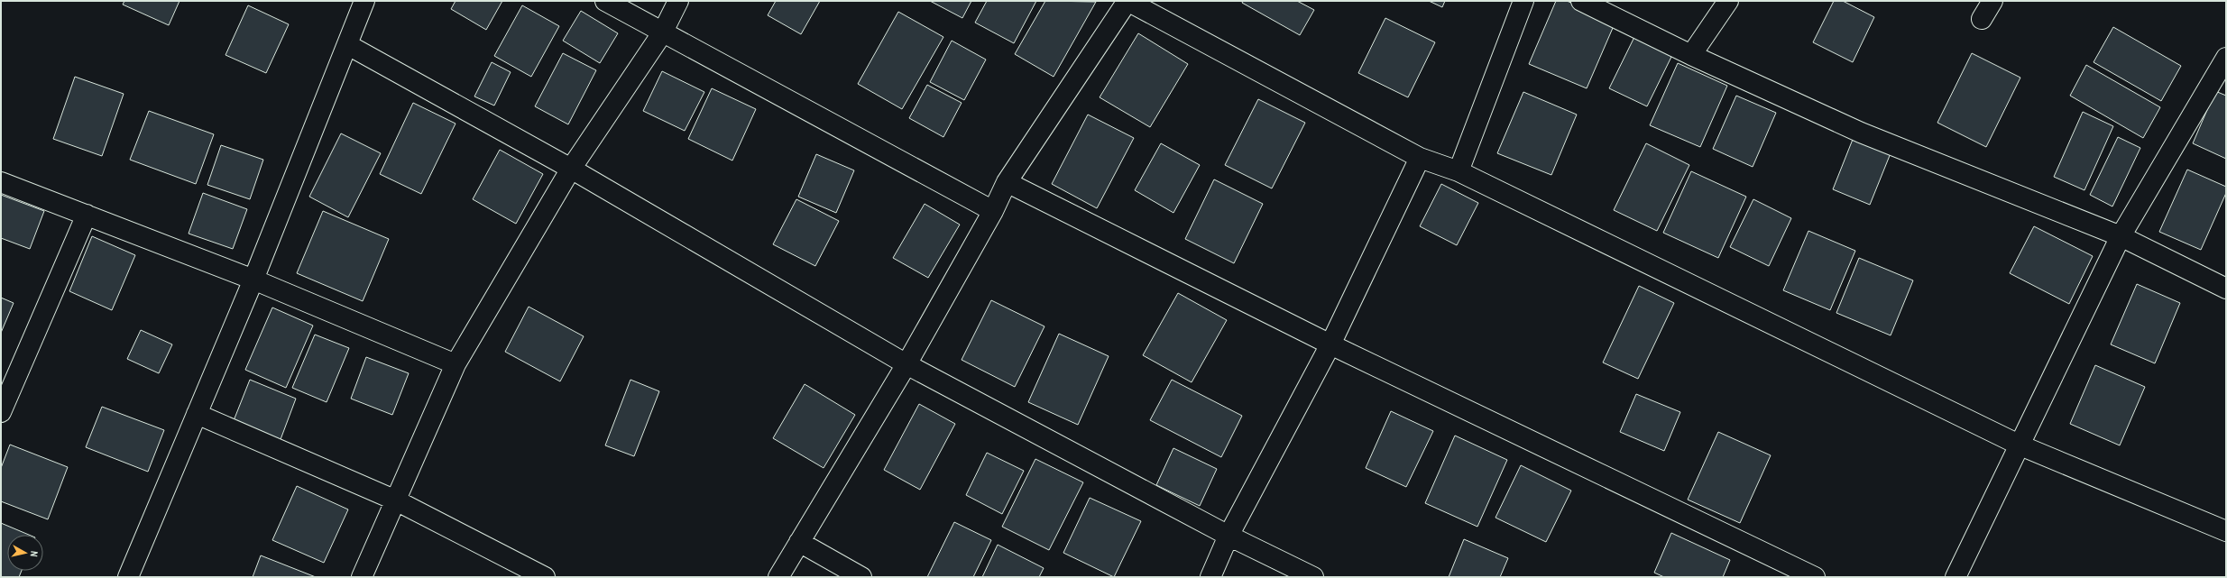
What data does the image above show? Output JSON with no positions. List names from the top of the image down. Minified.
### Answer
{"north":"right"}
